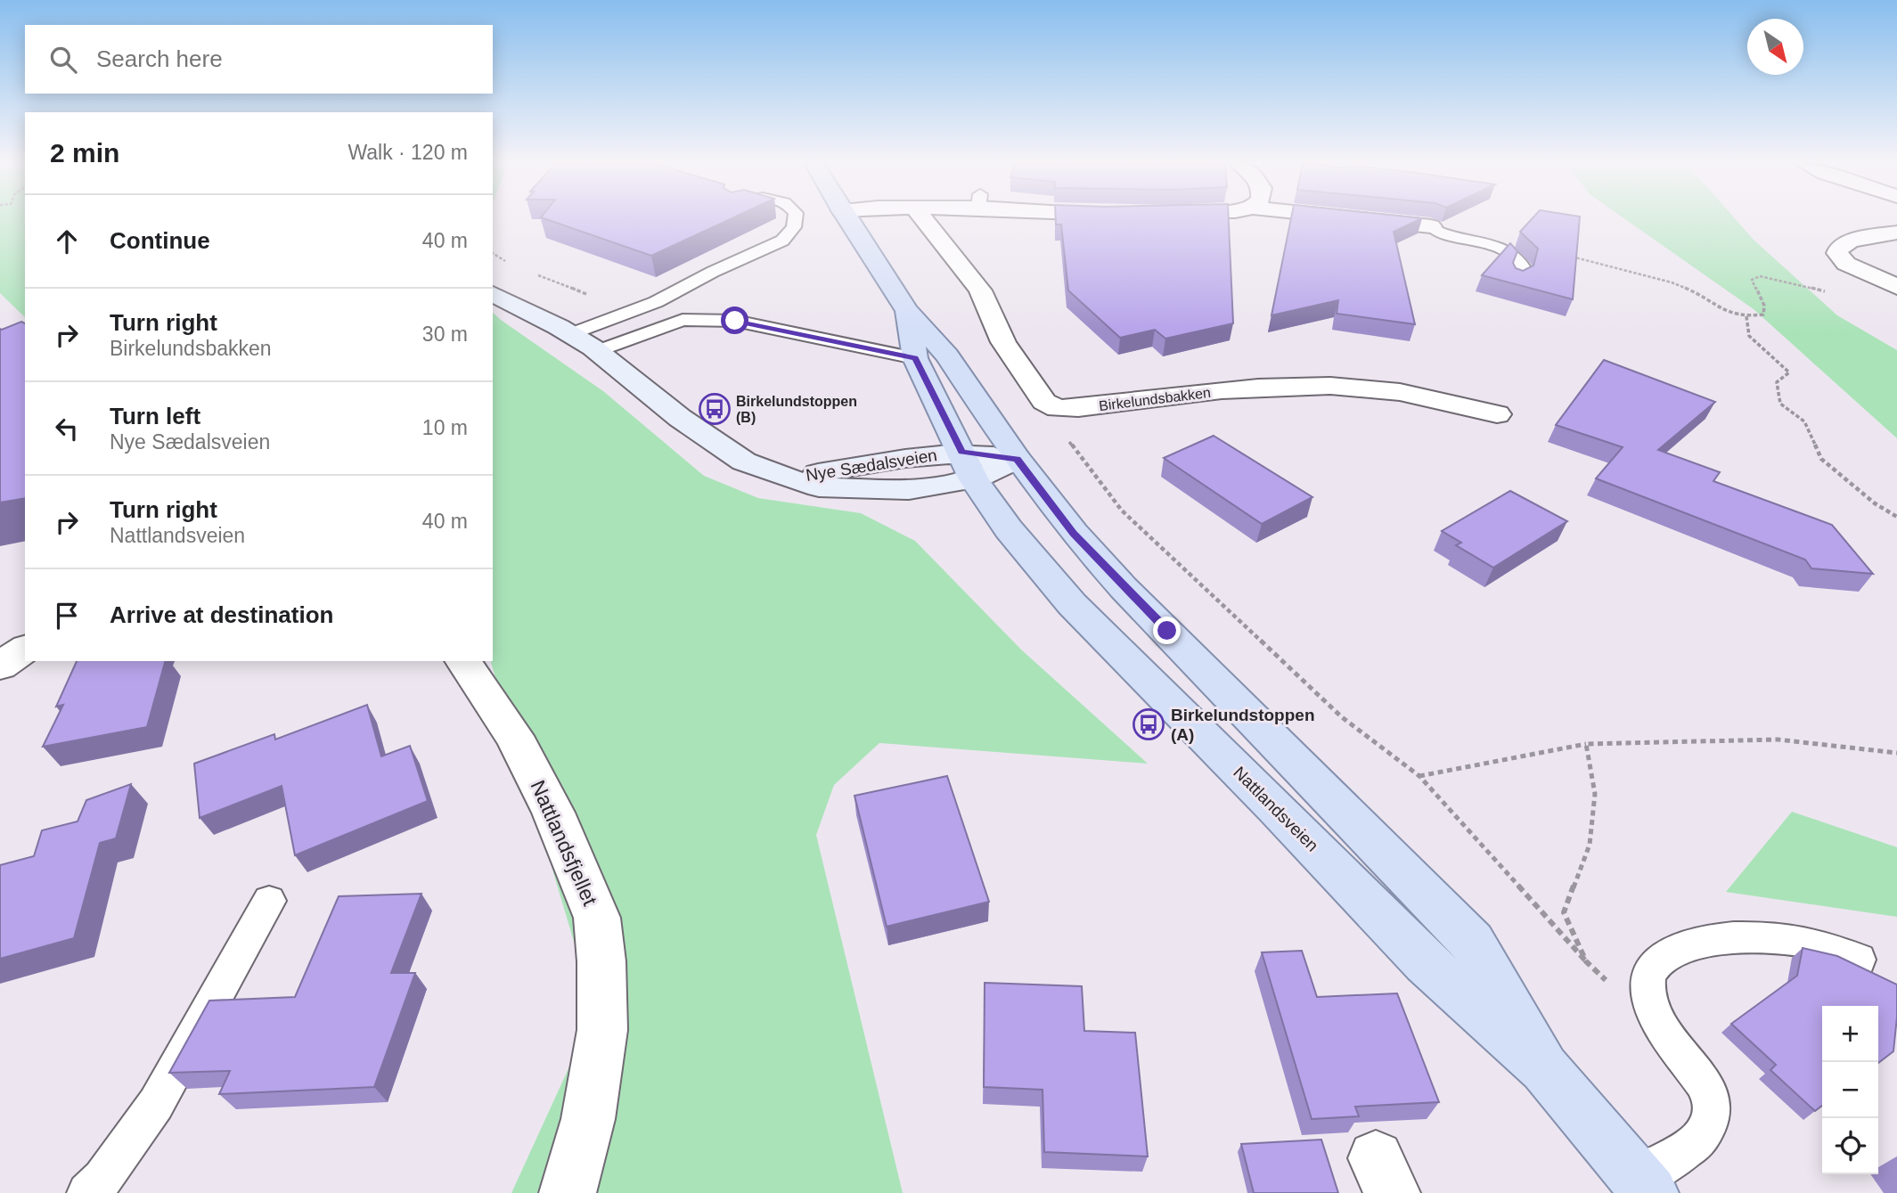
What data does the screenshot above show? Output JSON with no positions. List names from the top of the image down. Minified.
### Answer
{"streets":{"main road":["Nye Sædalsveien","Nattlandsveien"],"street":["Birkelundsbakken","Nattlandsfjellet"]},"crossings":[["Nye Sædalsveien","Nattlandsveien"]],"places":{"bus stop":["Birkelundstoppen (B)","Birkelundstoppen (A)"]},"north":"bottom right","page":{"search":"Search here","heading":["2 min","Walk · 120 m"],"list":[["Continue","40 m"],["Turn right","Birkelundsbakken","30 m"],["Turn left","Nye Sædalsveien","10 m"],["Turn right","Nattlandsveien","40 m"],"Arrive at destination"],"map_buttons":["+","−"]}}
